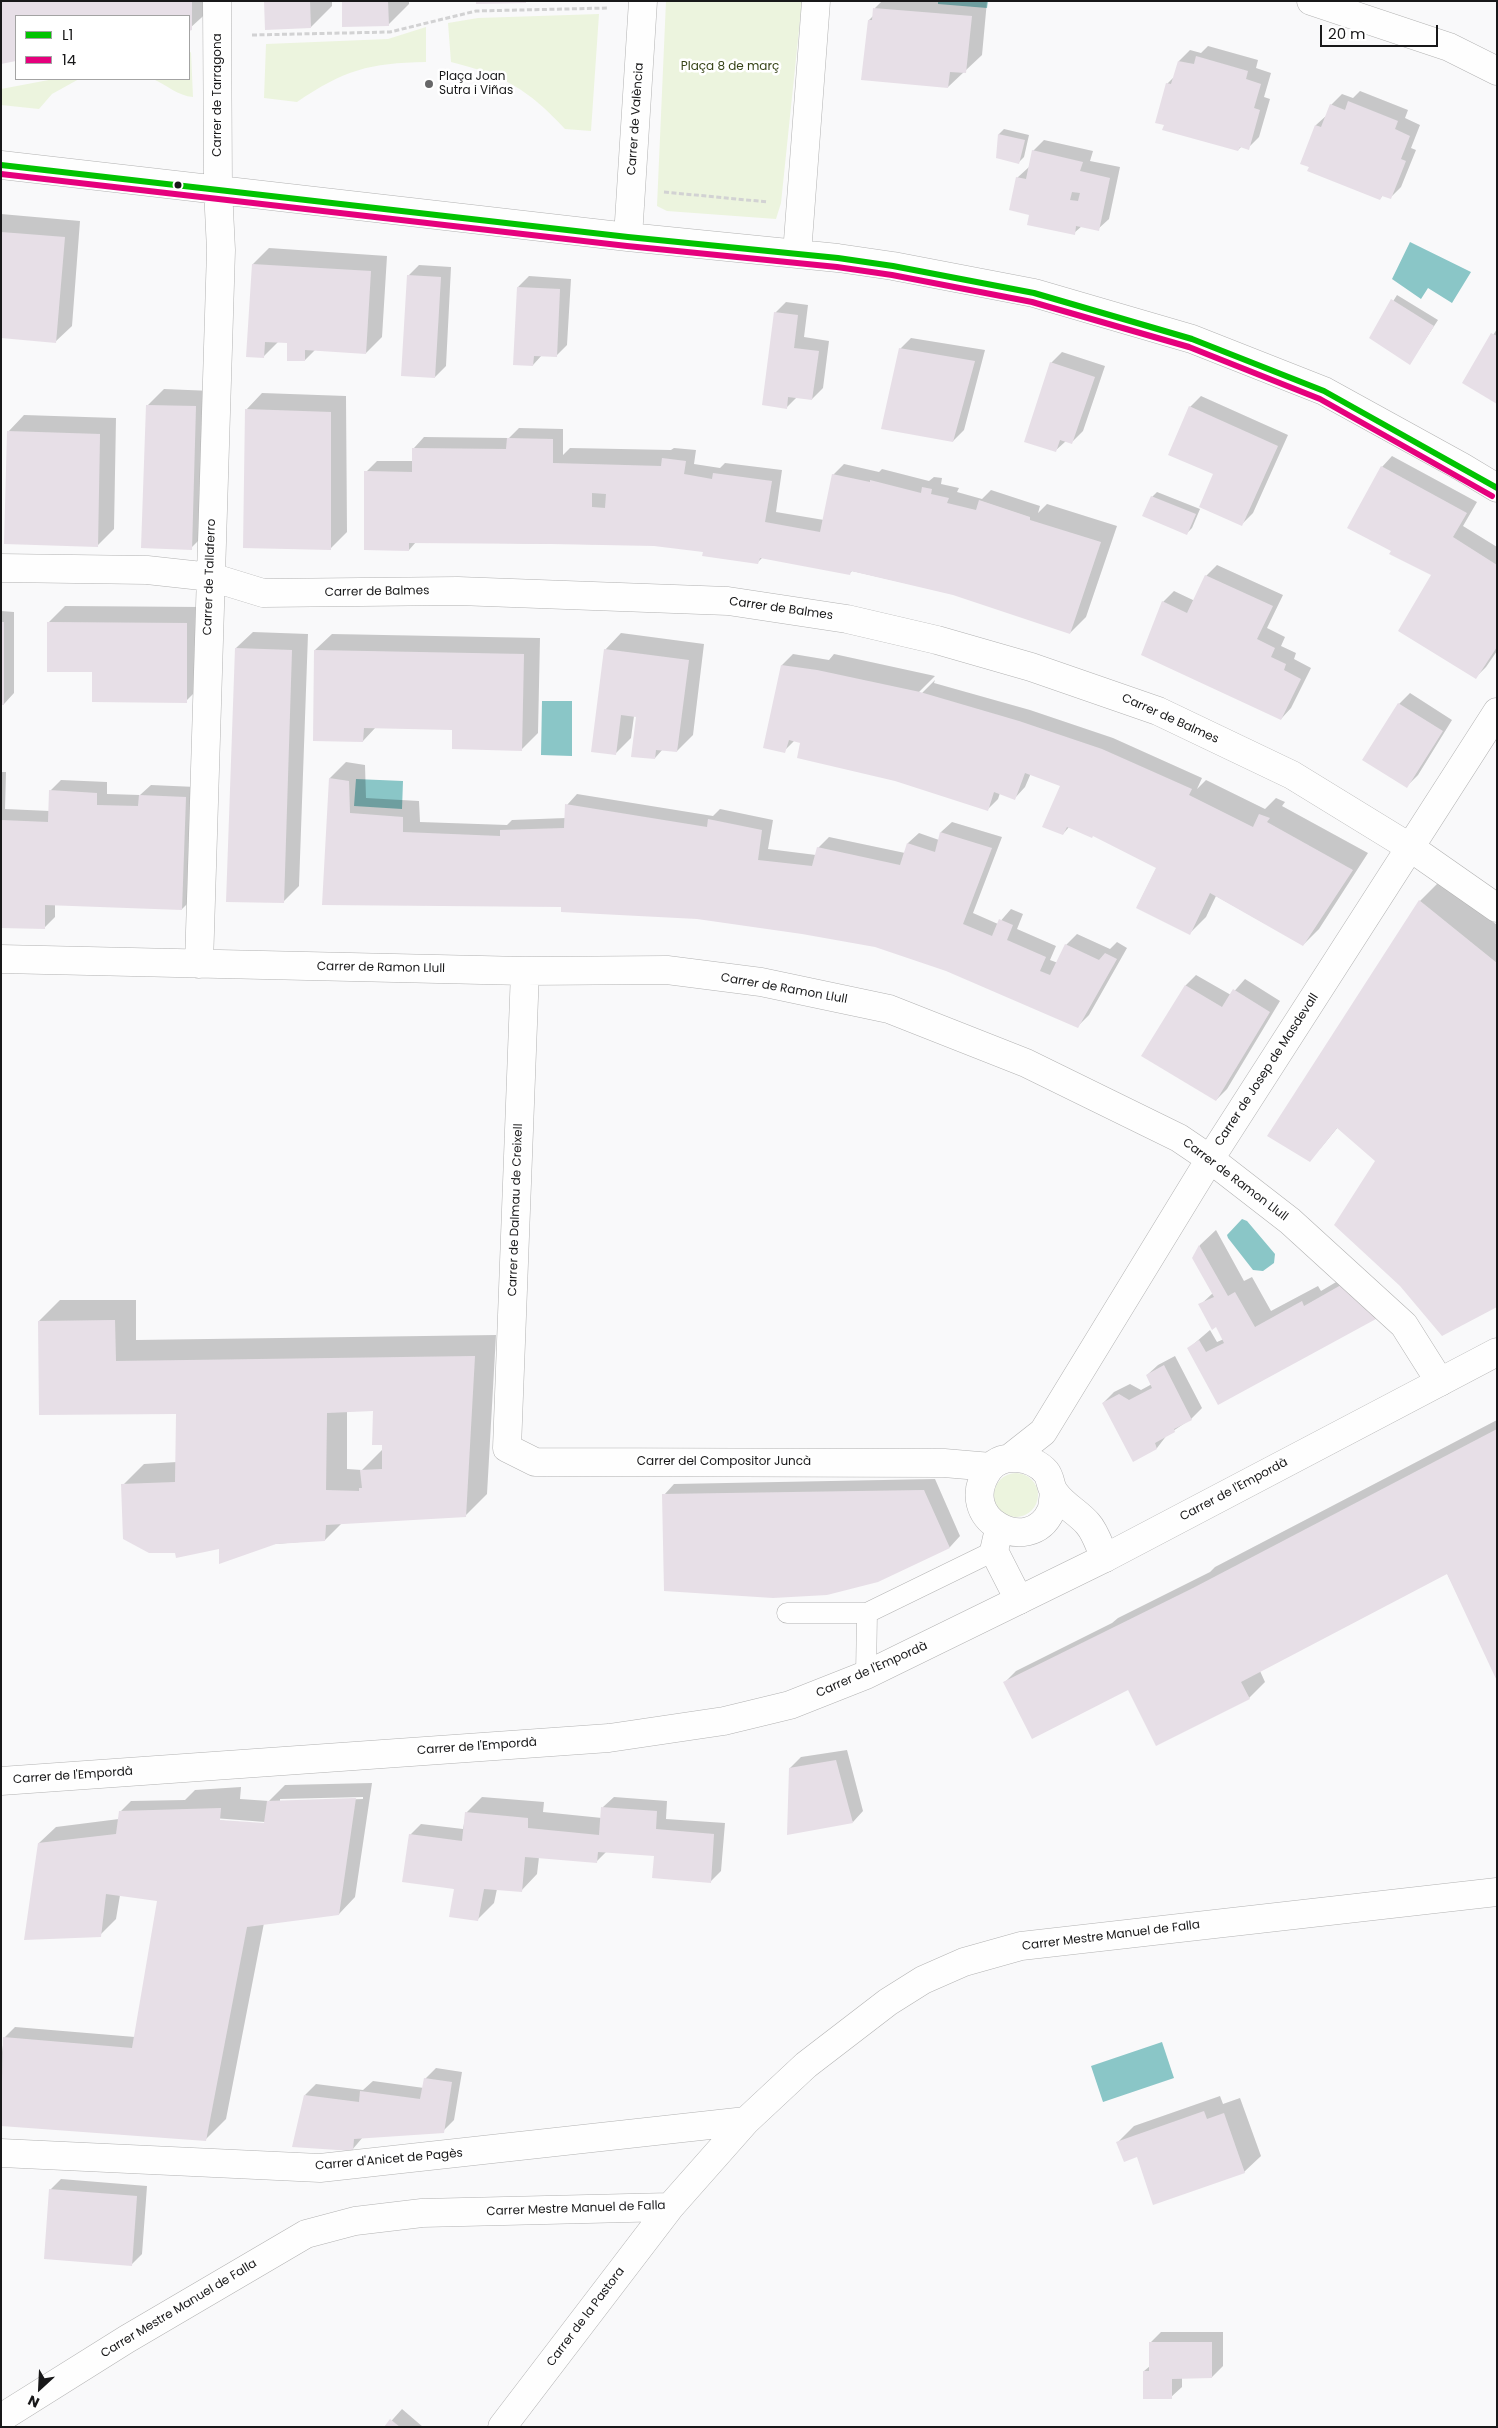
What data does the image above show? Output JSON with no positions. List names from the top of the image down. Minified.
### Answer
{"streets":{"street":["Carrer de Tarragona","Carrer de València","Carrer de Tallaferro","Carrer de Balmes","Carrer de Ramon Llull","Carrer de Josep de Masdevall","Carrer de Dalmau de Creixell","Carrer del Compositor Juncà","Carrer de l'Empordà","Carrer Mestre Manuel de Falla","Carrer d'Anicet de Pagès","Carrer de la Pastora"]},"crossings":[["Carrer de Tarragona","Carrer de Tallaferro"],["Carrer de Tallaferro","Carrer de Balmes"],["Carrer de Tallaferro","Carrer de Ramon Llull"],["Carrer de Balmes","Carrer de Josep de Masdevall"],["Carrer de Ramon Llull","Carrer de Josep de Masdevall"],["Carrer de Ramon Llull","Carrer de Dalmau de Creixell"],["Carrer de Ramon Llull","Carrer de l'Empordà"],["Carrer de Dalmau de Creixell","Carrer del Compositor Juncà"],["Carrer Mestre Manuel de Falla","Carrer d'Anicet de Pagès"],["Carrer Mestre Manuel de Falla","Carrer de la Pastora"]],"parks":["Plaça 8 de març"],"places":["Plaça Joan Sutra i Viñas"],"lines":["transit line L1","transit line 14"],"legend":["L1","14"],"scale_bar":"20 m","north":"bottom left"}
